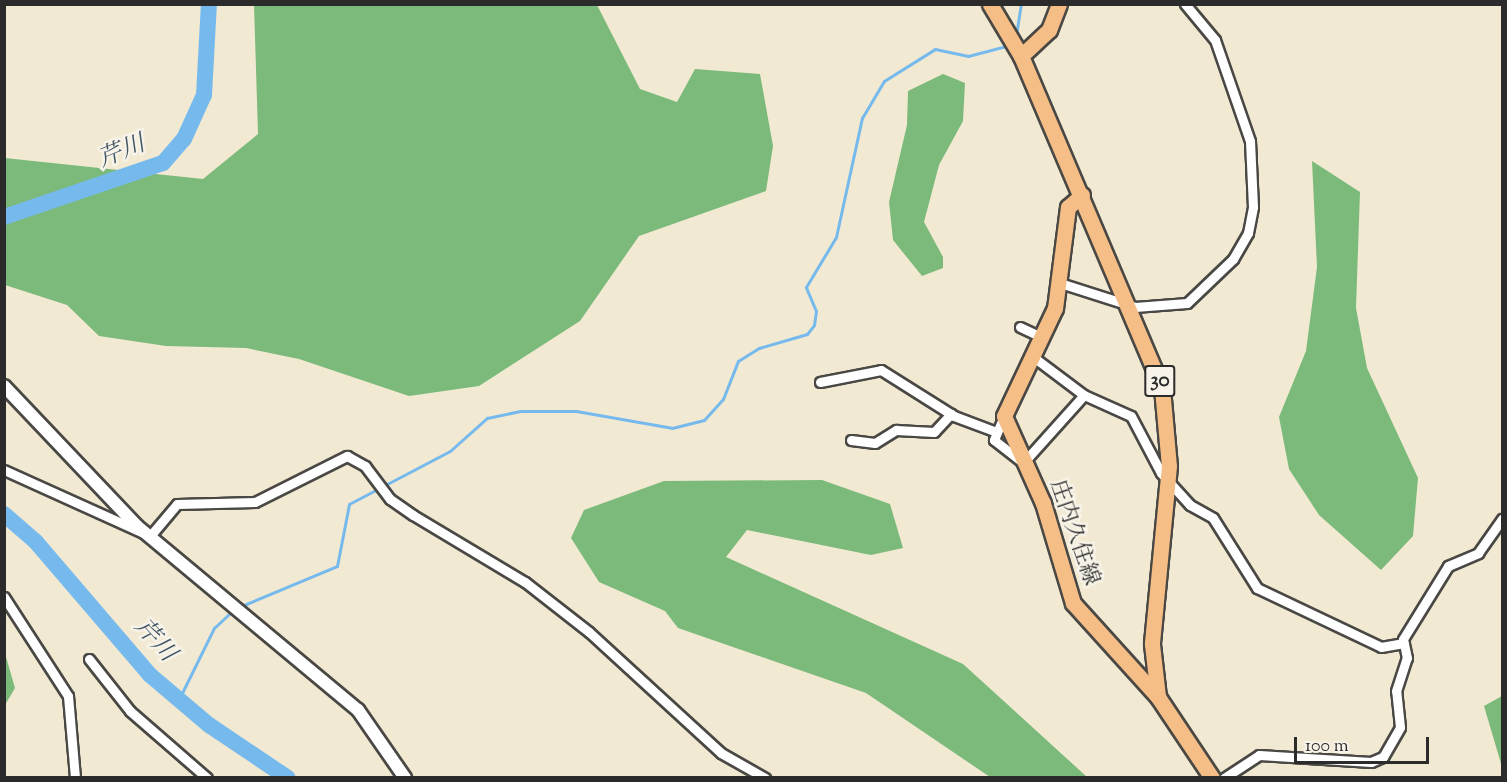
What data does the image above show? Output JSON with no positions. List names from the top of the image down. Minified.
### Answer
{"streets":{"main road":["30","庄内久住線"]},"water":["芹川"],"scale_bar":"100 m"}
